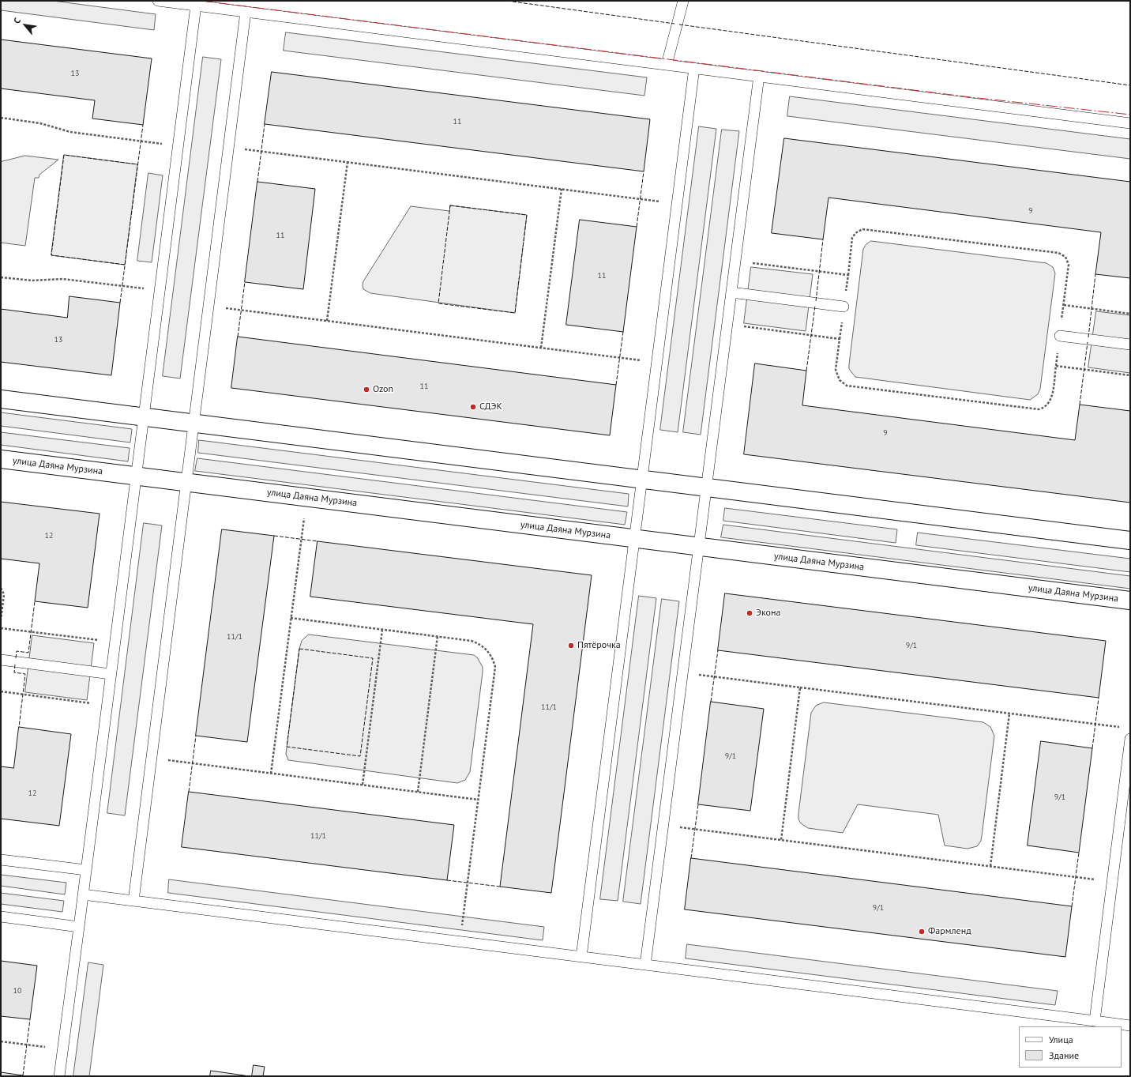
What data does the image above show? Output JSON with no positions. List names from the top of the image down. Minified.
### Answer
{"streets":{"street":["улица Даяна Мурзина"]},"places":["Ozon","СДЭК","Экона","Пятёрочка","Фармленд"],"house_numbers":["13","11","9","11","11","13","11","9","12","11/1","9/1","11/1","9/1","12","9/1","11/1","9/1","10"],"legend":["Улица","Здание"],"north":"top left"}
